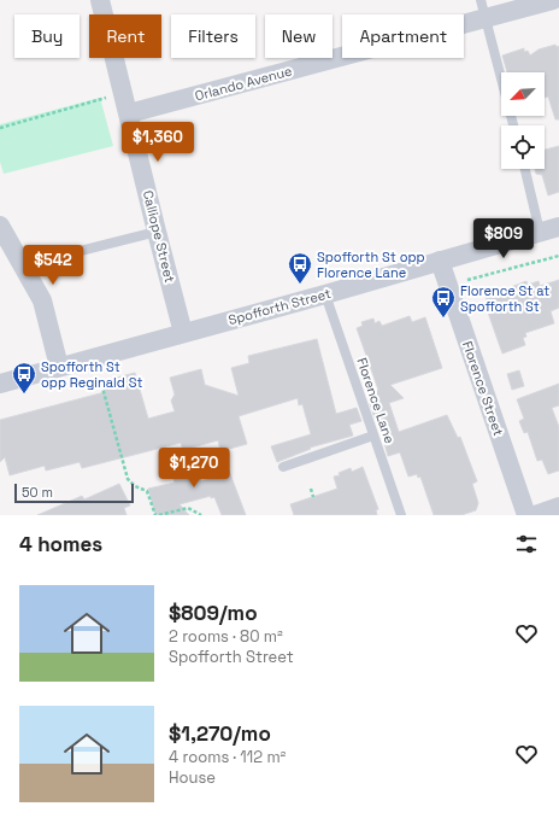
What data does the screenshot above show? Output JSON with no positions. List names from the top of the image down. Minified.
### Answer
{"streets":{"street":["Orlando Avenue","Calliope Street","Spofforth Street","Florence Street"],"lane":["Florence Lane"]},"crossings":[["Orlando Avenue","Calliope Street"],["Calliope Street","Spofforth Street"],["Spofforth Street","Florence Street"],["Spofforth Street","Florence Lane"]],"places":{"bus stop":["Spofforth St opp Florence Lane","Florence St at Spofforth St","Spofforth St opp Reginald St"]},"scale_bar":"50 m","north":"bottom left","page":{"chip":["Buy","Rent","Filters","New","Apartment"],"price":["$1,360","$809","$542","$1,270"],"scale":"50 m","heading":"4 homes","list":[{"name":"$809/mo","note":"2 rooms · 80 m² · Spofforth Street"},{"name":"$1,270/mo","note":"4 rooms · 112 m² · House"}]}}
